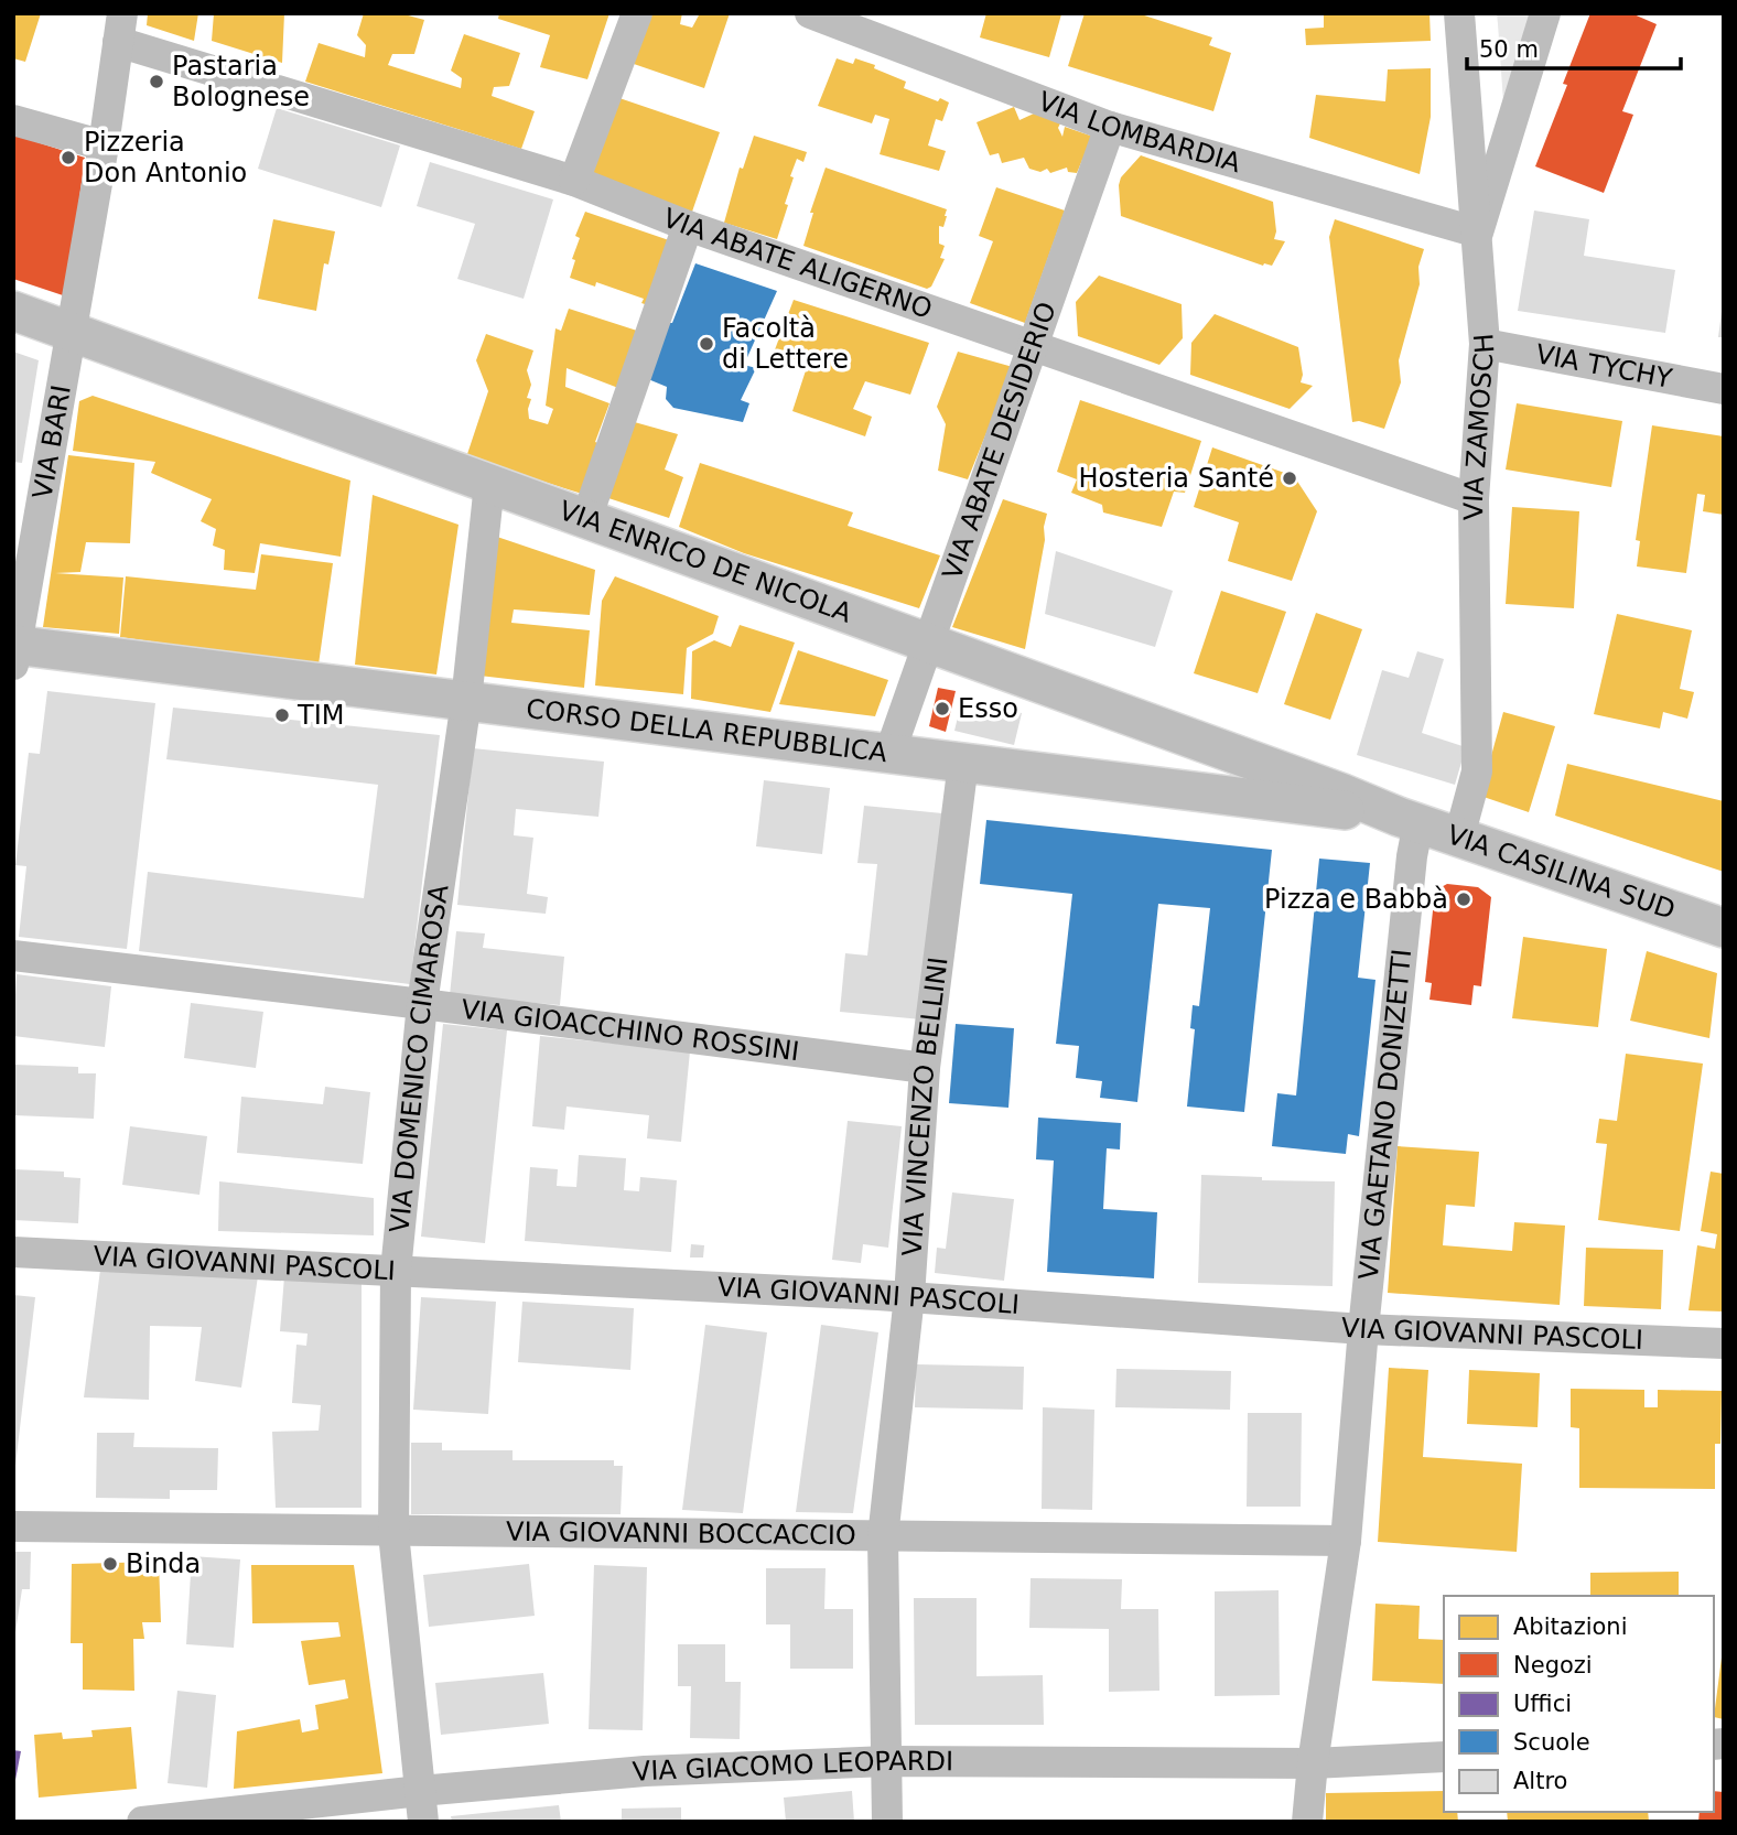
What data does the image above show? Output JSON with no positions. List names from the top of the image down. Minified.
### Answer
{"streets":{"main road":["VIA ENRICO DE NICOLA","CORSO DELLA REPUBBLICA","VIA CASILINA SUD"],"street":["VIA LOMBARDIA","VIA ABATE ALIGERNO","VIA TYCHY","VIA ZAMOSCH","VIA ABATE DESIDERIO","VIA BARI","VIA GIOACCHINO ROSSINI","VIA DOMENICO CIMAROSA","VIA VINCENZO BELLINI","VIA GAETANO DONIZETTI","VIA GIOVANNI PASCOLI","VIA GIOVANNI BOCCACCIO","VIA GIACOMO LEOPARDI"]},"crossings":[["VIA LOMBARDIA","VIA ZAMOSCH"],["VIA LOMBARDIA","VIA ABATE DESIDERIO"],["VIA ABATE ALIGERNO","VIA ZAMOSCH"],["VIA ABATE ALIGERNO","VIA ABATE DESIDERIO"],["VIA ABATE ALIGERNO","VIA BARI"],["VIA TYCHY","VIA ZAMOSCH"],["VIA ZAMOSCH","VIA CASILINA SUD"],["VIA ABATE DESIDERIO","VIA ENRICO DE NICOLA"],["VIA ABATE DESIDERIO","CORSO DELLA REPUBBLICA"],["VIA BARI","VIA ENRICO DE NICOLA"],["VIA BARI","CORSO DELLA REPUBBLICA"],["VIA ENRICO DE NICOLA","CORSO DELLA REPUBBLICA"],["VIA ENRICO DE NICOLA","VIA CASILINA SUD"],["VIA ENRICO DE NICOLA","VIA DOMENICO CIMAROSA"],["VIA ENRICO DE NICOLA","VIA GAETANO DONIZETTI"],["CORSO DELLA REPUBBLICA","VIA CASILINA SUD"],["CORSO DELLA REPUBBLICA","VIA DOMENICO CIMAROSA"],["CORSO DELLA REPUBBLICA","VIA VINCENZO BELLINI"],["CORSO DELLA REPUBBLICA","VIA GAETANO DONIZETTI"],["VIA CASILINA SUD","VIA GAETANO DONIZETTI"],["VIA GIOACCHINO ROSSINI","VIA DOMENICO CIMAROSA"],["VIA GIOACCHINO ROSSINI","VIA VINCENZO BELLINI"],["VIA DOMENICO CIMAROSA","VIA GIOVANNI PASCOLI"],["VIA DOMENICO CIMAROSA","VIA GIOVANNI BOCCACCIO"],["VIA DOMENICO CIMAROSA","VIA GIACOMO LEOPARDI"],["VIA VINCENZO BELLINI","VIA GIOVANNI PASCOLI"],["VIA VINCENZO BELLINI","VIA GIOVANNI BOCCACCIO"],["VIA VINCENZO BELLINI","VIA GIACOMO LEOPARDI"],["VIA GAETANO DONIZETTI","VIA GIOVANNI PASCOLI"],["VIA GAETANO DONIZETTI","VIA GIOVANNI BOCCACCIO"],["VIA GAETANO DONIZETTI","VIA GIACOMO LEOPARDI"]],"places":["Pastaria Bolognese","Pizzeria Don Antonio","Facoltà di Lettere","Hosteria Santé","Esso","TIM","Pizza e Babbà","Binda"],"legend":["Abitazioni","Negozi","Uffici","Scuole","Altro"],"scale_bar":"50 m"}
